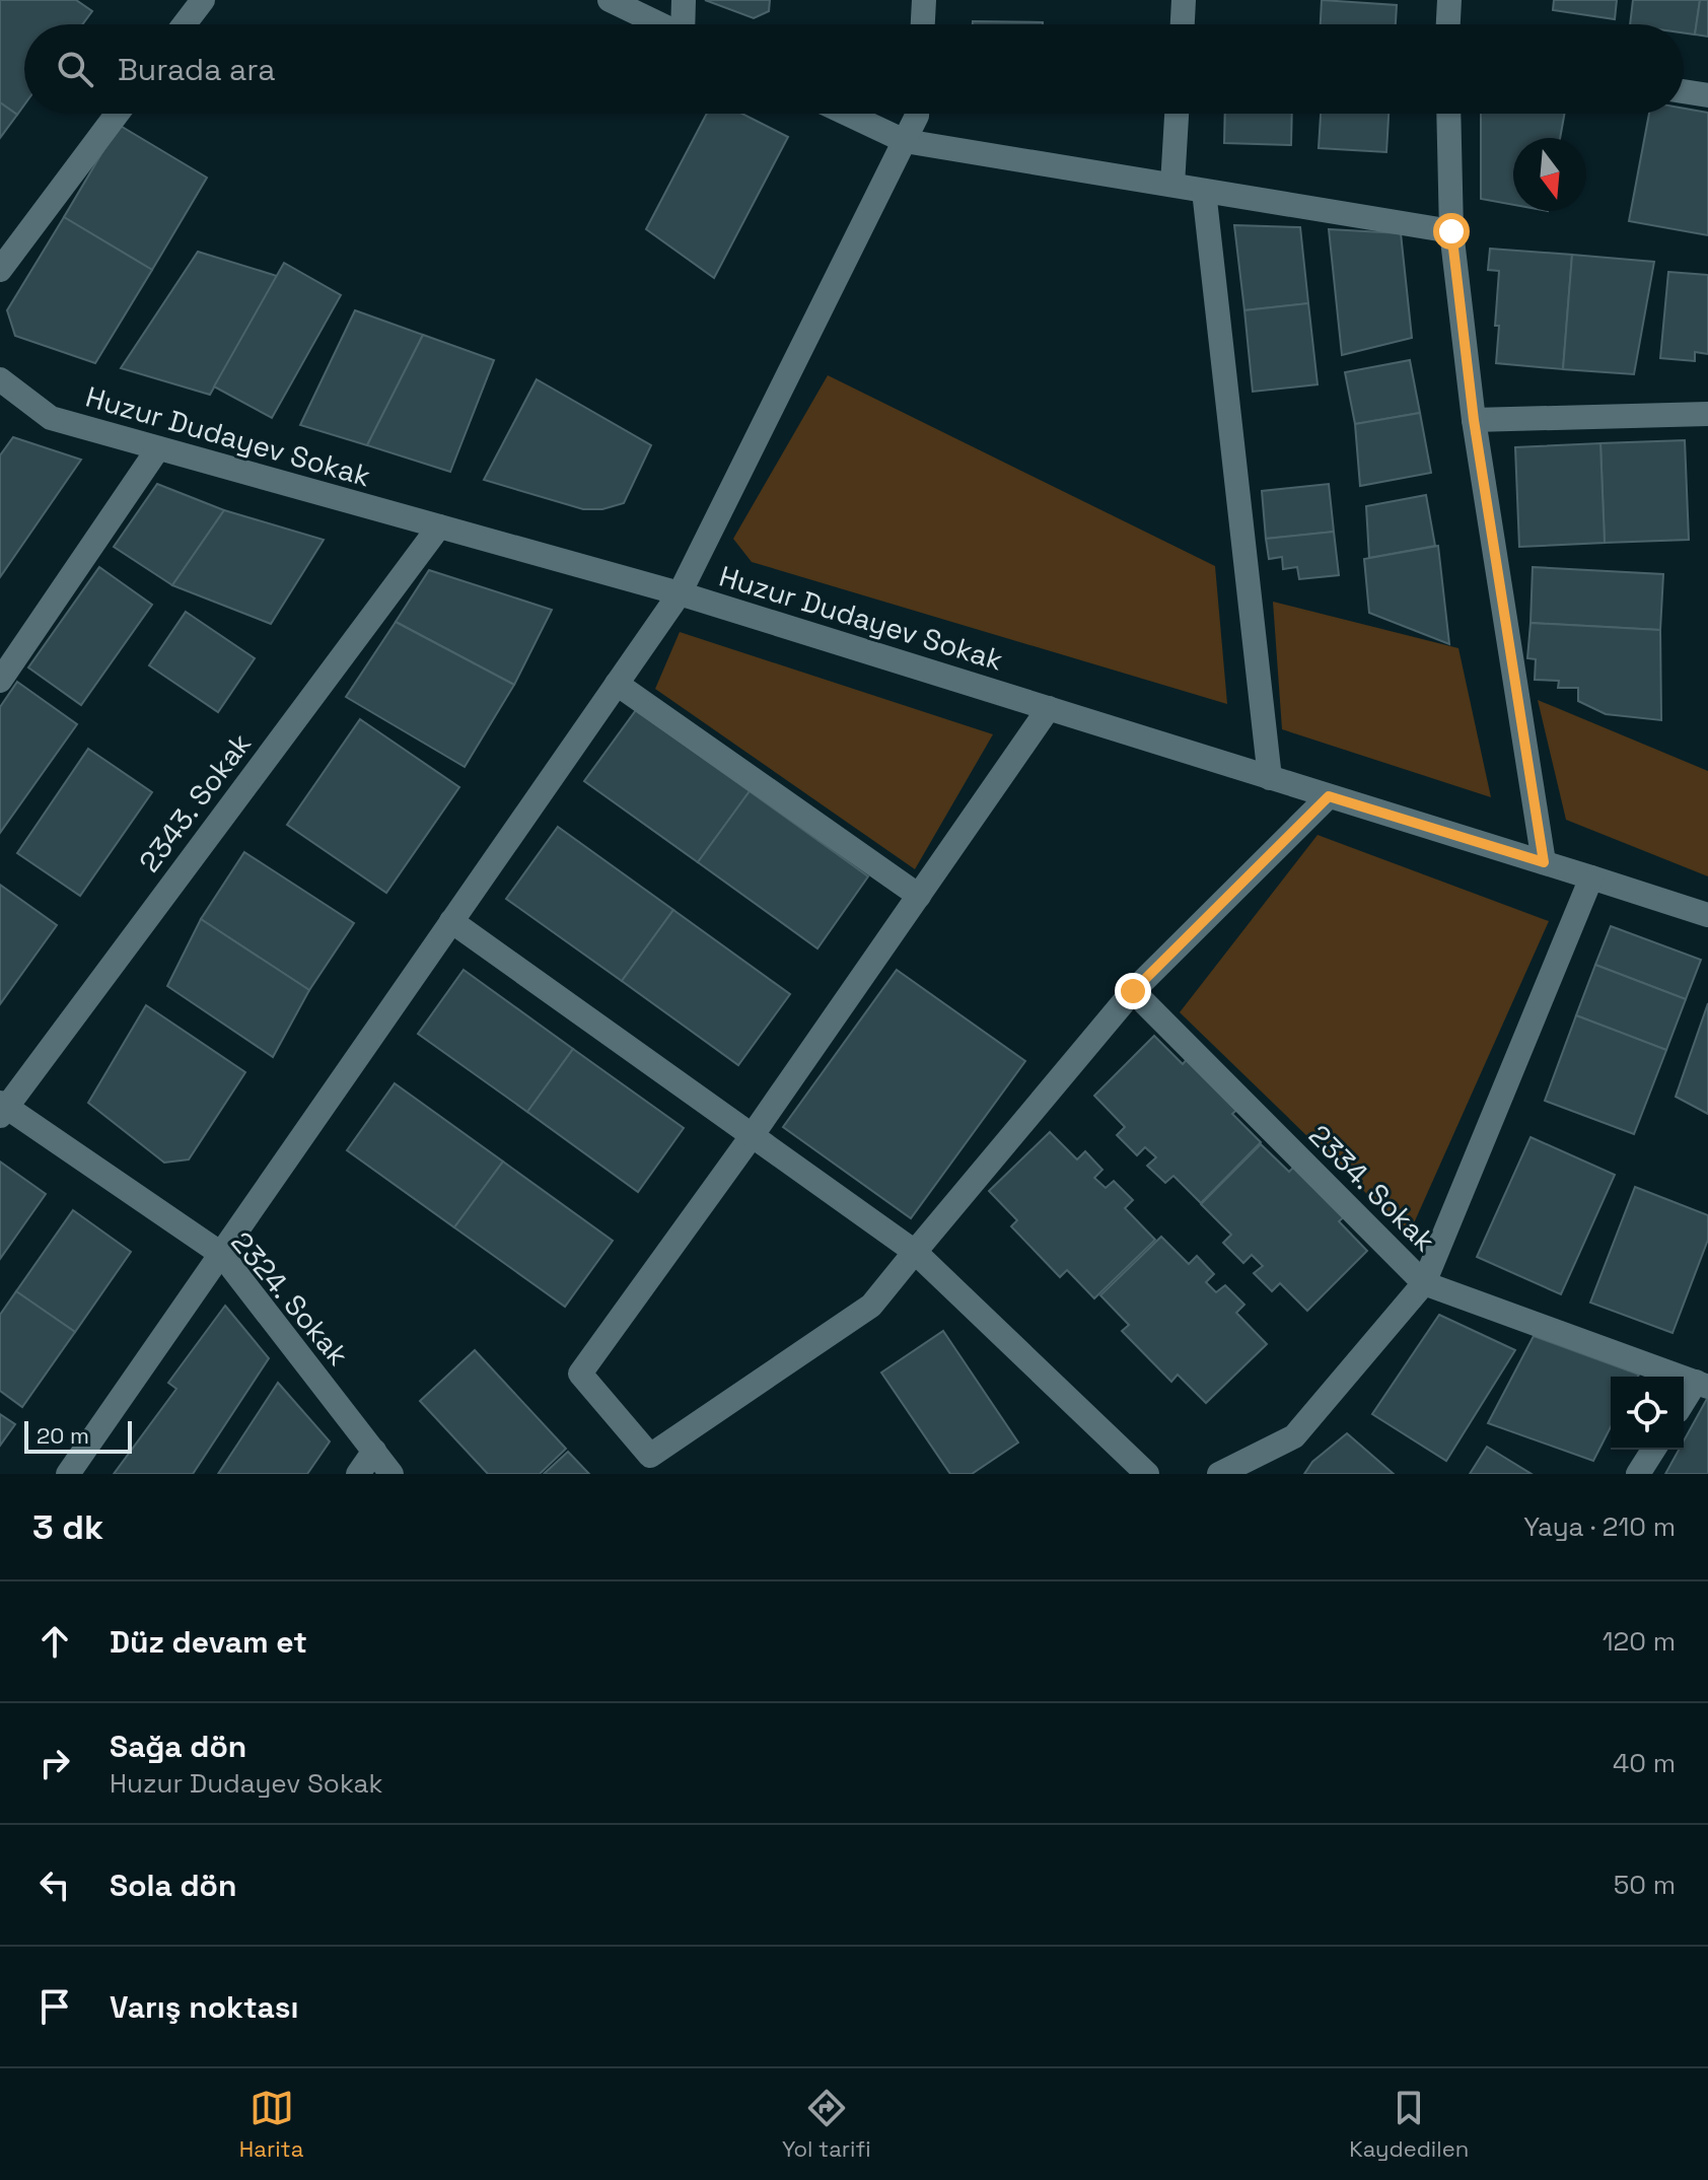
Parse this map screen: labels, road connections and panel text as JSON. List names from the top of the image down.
{
  "streets": {
    "street": [
      "Huzur Dudayev Sokak",
      "2343. Sokak",
      "2334. Sokak",
      "2324. Sokak"
    ]
  },
  "crossings": [
    ["Huzur Dudayev Sokak", "2343. Sokak"],
    ["2343. Sokak", "2324. Sokak"]
  ],
  "scale_bar": "20 m",
  "north": "bottom",
  "page": {
    "search": "Burada ara",
    "scale": "20 m",
    "heading": ["3 dk", "Yaya · 210 m"],
    "list": [
      ["Düz devam et", "120 m"],
      ["Sağa dön", "Huzur Dudayev Sokak", "40 m"],
      ["Sola dön", "50 m"],
      "Varış noktası"
    ],
    "nav": ["Harita", "Yol tarifi", "Kaydedilen"]
  }
}
